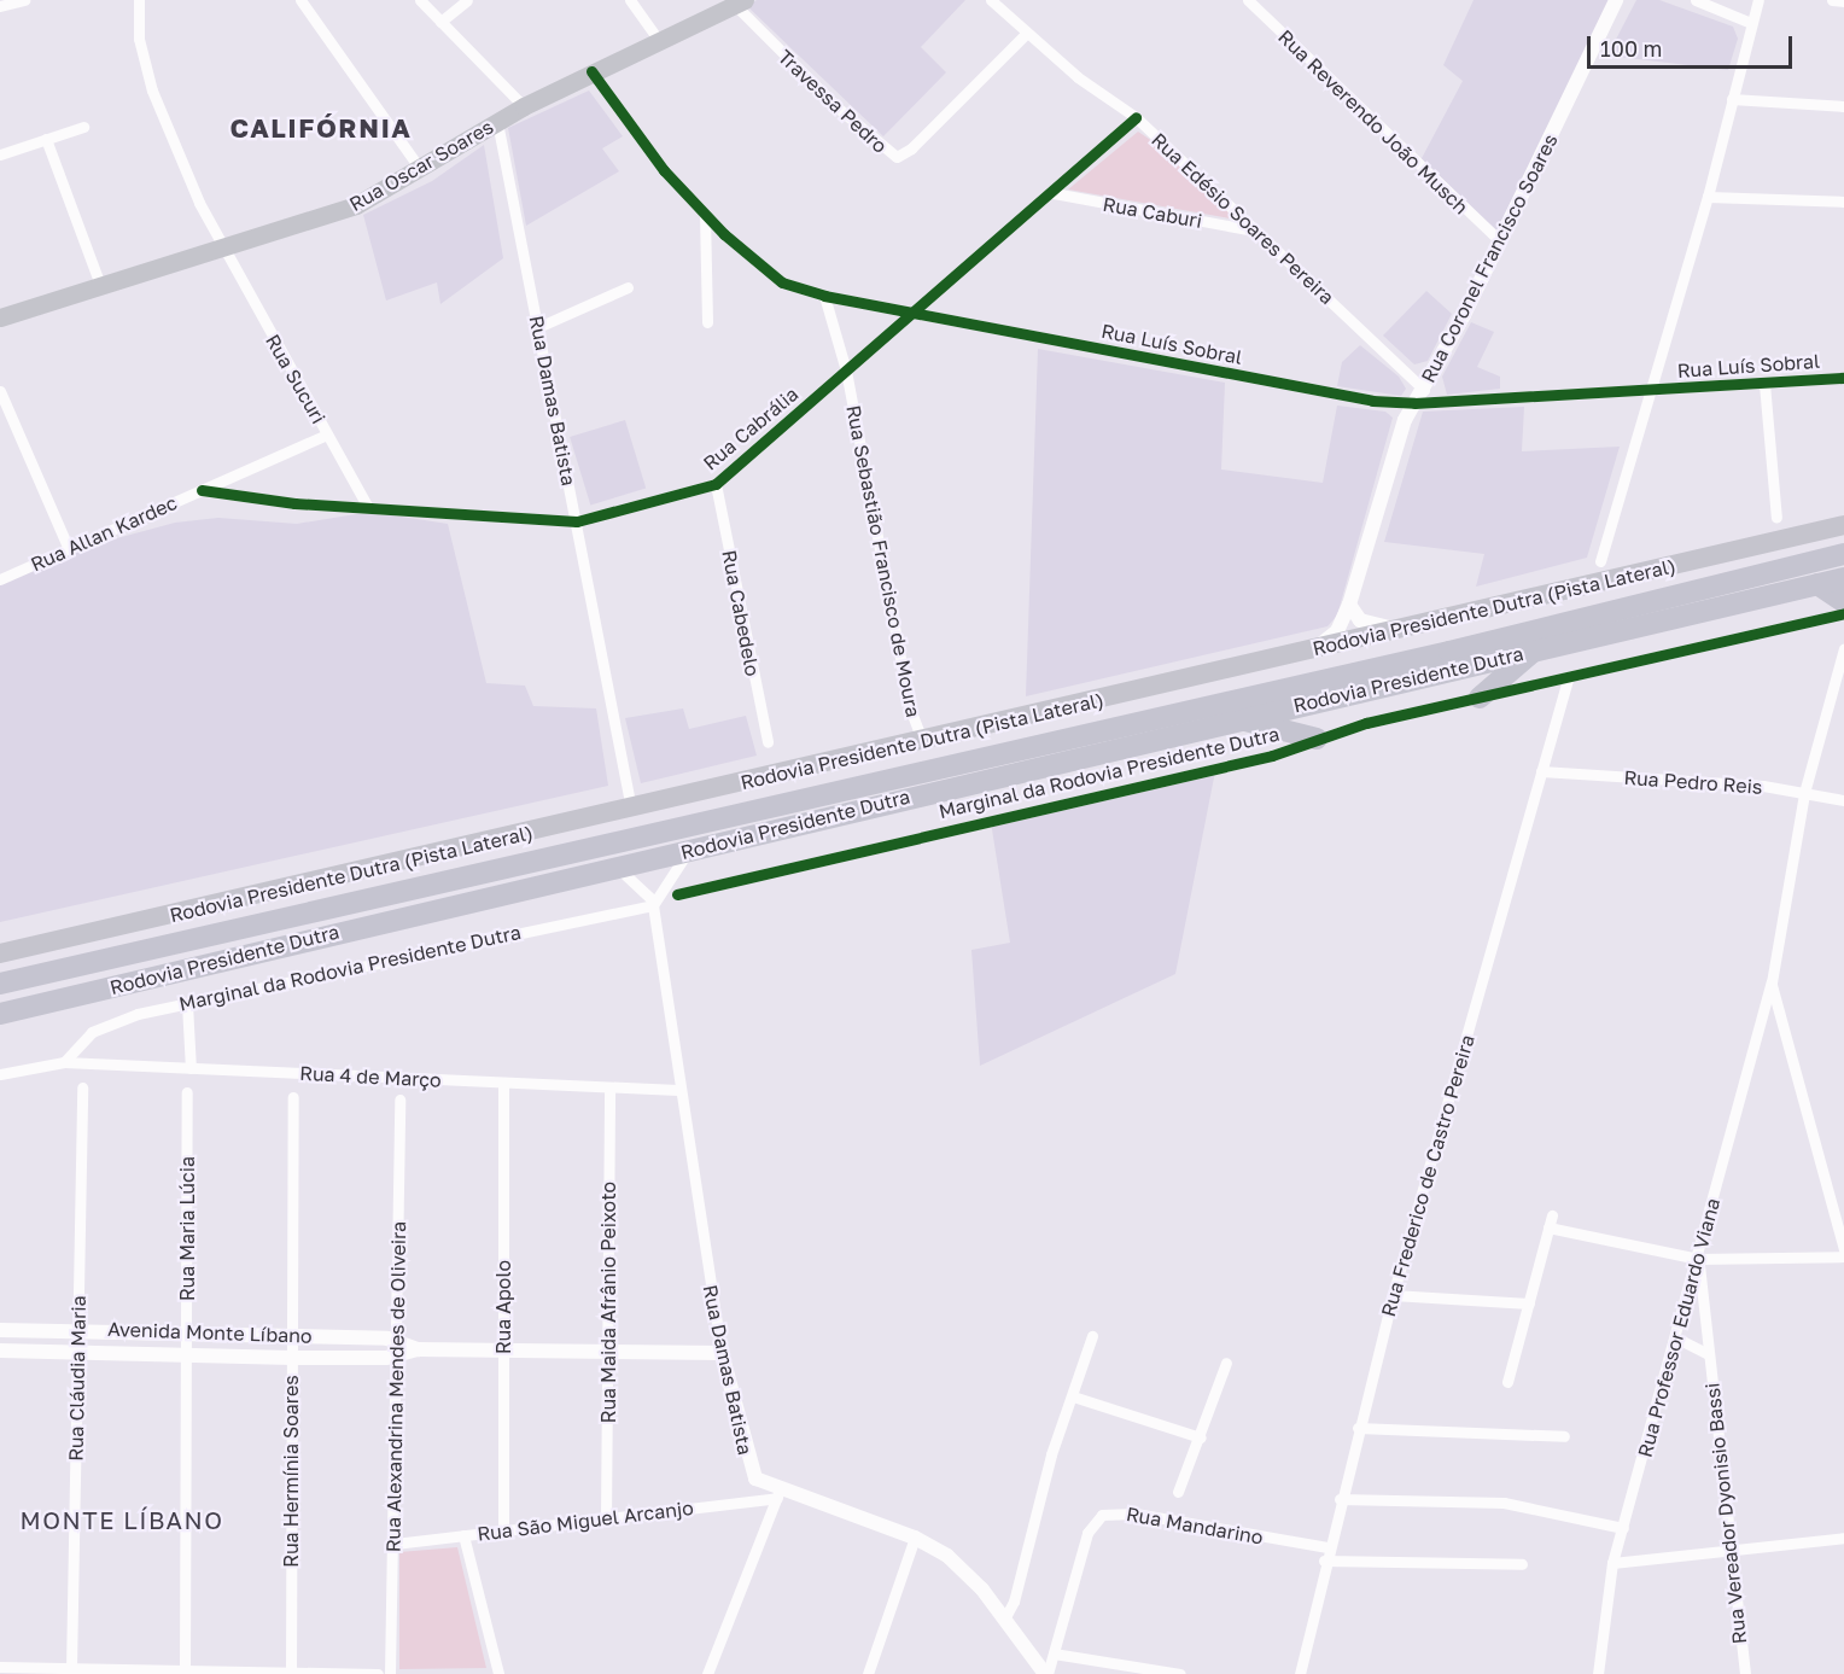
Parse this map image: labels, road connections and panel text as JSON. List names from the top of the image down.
{
  "streets": {
    "highway": ["Rodovia Presidente Dutra (Pista Lateral)", "Rodovia Presidente Dutra"],
    "main road": ["Rua Oscar Soares"],
    "street": [
      "Travessa Pedro",
      "Rua Reverendo João Musch",
      "Rua Caburi",
      "Rua Edésio Soares Pereira",
      "Rua Coronel Francisco Soares",
      "Rua Luís Sobral",
      "Rua Sucuri",
      "Rua Damas Batista",
      "Rua Cabrália",
      "Rua Allan Kardec",
      "Rua Sebastião Francisco de Moura",
      "Rua Cabedelo",
      "Marginal da Rodovia Presidente Dutra",
      "Rua Pedro Reis",
      "Rua 4 de Março",
      "Rua Frederico de Castro Pereira",
      "Rua Maria Lúcia",
      "Rua Maida Afrânio Peixoto",
      "Rua Apolo",
      "Rua Professor Eduardo Viana",
      "Avenida Monte Líbano",
      "Rua Cláudia Maria",
      "Rua Alexandrina Mendes de Oliveira",
      "Rua Hermínia Soares",
      "Rua Vereador Dyonisio Bassi",
      "Rua São Miguel Arcanjo",
      "Rua Mandarino"
    ]
  },
  "crossings": [
    ["Travessa Pedro", "Rua Oscar Soares"],
    ["Travessa Pedro", "Rua Edésio Soares Pereira"],
    ["Rua Reverendo João Musch", "Rua Coronel Francisco Soares"],
    ["Rua Oscar Soares", "Rua Luís Sobral"],
    ["Rua Oscar Soares", "Rua Sucuri"],
    ["Rua Oscar Soares", "Rua Damas Batista"],
    ["Rua Caburi", "Rua Edésio Soares Pereira"],
    ["Rua Caburi", "Rua Cabrália"],
    ["Rua Edésio Soares Pereira", "Rua Coronel Francisco Soares"],
    ["Rua Edésio Soares Pereira", "Rua Cabrália"],
    ["Rua Coronel Francisco Soares", "Rua Luís Sobral"],
    ["Rua Coronel Francisco Soares", "Rodovia Presidente Dutra (Pista Lateral)"],
    ["Rua Luís Sobral", "Rua Cabrália"],
    ["Rua Luís Sobral", "Rua Sebastião Francisco de Moura"],
    ["Rua Sucuri", "Rua Cabrália"],
    ["Rua Sucuri", "Rua Allan Kardec"],
    ["Rua Damas Batista", "Rua Cabrália"],
    ["Rua Damas Batista", "Rodovia Presidente Dutra (Pista Lateral)"],
    ["Rua Damas Batista", "Marginal da Rodovia Presidente Dutra"],
    ["Rua Damas Batista", "Rua 4 de Março"],
    ["Rua Damas Batista", "Avenida Monte Líbano"],
    ["Rua Damas Batista", "Rua São Miguel Arcanjo"],
    ["Rua Damas Batista", "Rua Mandarino"],
    ["Rua Cabrália", "Rua Allan Kardec"],
    ["Rua Cabrália", "Rua Sebastião Francisco de Moura"],
    ["Rua Cabrália", "Rua Cabedelo"],
    ["Rua Sebastião Francisco de Moura", "Rodovia Presidente Dutra (Pista Lateral)"],
    ["Marginal da Rodovia Presidente Dutra", "Rua 4 de Março"],
    ["Marginal da Rodovia Presidente Dutra", "Rua Frederico de Castro Pereira"],
    ["Rua Pedro Reis", "Rua Frederico de Castro Pereira"],
    ["Rua Pedro Reis", "Rua Professor Eduardo Viana"],
    ["Rua 4 de Março", "Rua Maida Afrânio Peixoto"],
    ["Rua 4 de Março", "Rua Apolo"],
    ["Rua Frederico de Castro Pereira", "Rua Mandarino"],
    ["Rua Maria Lúcia", "Avenida Monte Líbano"],
    ["Rua Maida Afrânio Peixoto", "Avenida Monte Líbano"],
    ["Rua Maida Afrânio Peixoto", "Rua São Miguel Arcanjo"],
    ["Rua Apolo", "Avenida Monte Líbano"],
    ["Rua Apolo", "Rua São Miguel Arcanjo"],
    ["Rua Professor Eduardo Viana", "Rua Vereador Dyonisio Bassi"],
    ["Avenida Monte Líbano", "Rua Cláudia Maria"],
    ["Avenida Monte Líbano", "Rua Alexandrina Mendes de Oliveira"],
    ["Avenida Monte Líbano", "Rua Hermínia Soares"],
    ["Rua Alexandrina Mendes de Oliveira", "Rua São Miguel Arcanjo"]
  ],
  "districts": ["CALIFÓRNIA", "MONTE LÍBANO"],
  "scale_bar": "100 m"
}
